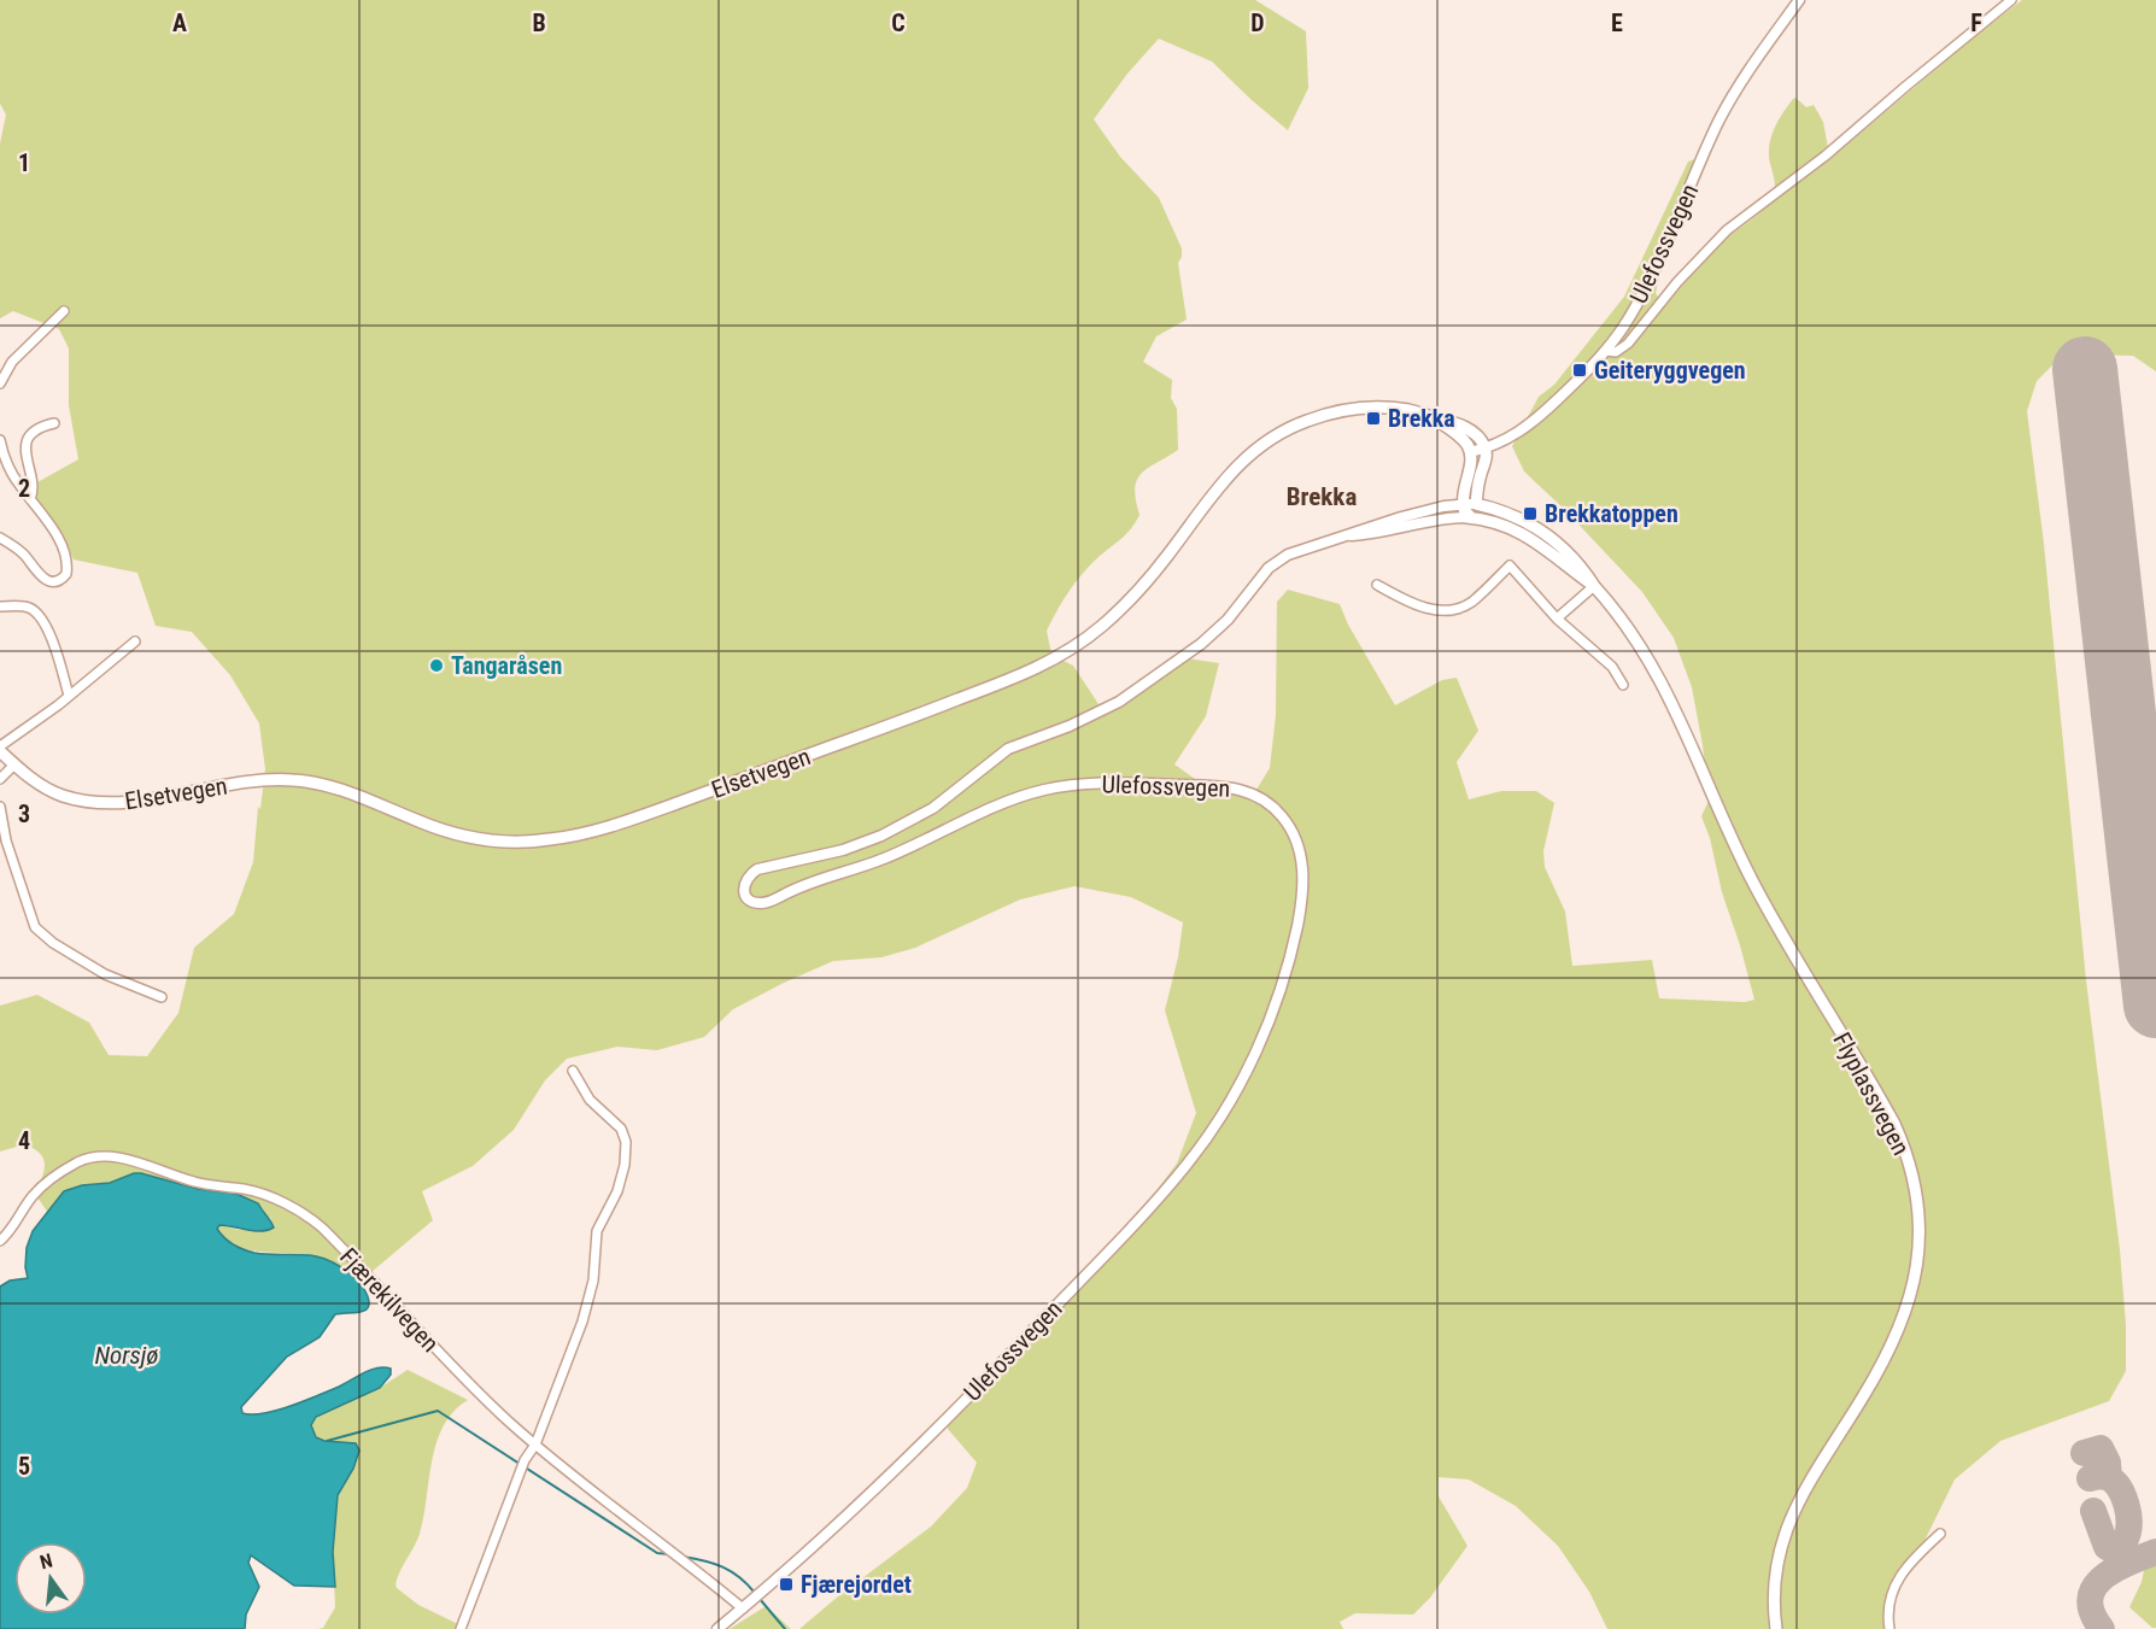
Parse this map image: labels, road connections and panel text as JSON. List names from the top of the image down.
{
  "streets": {
    "main road": ["Elsetvegen", "Flyplassvegen"],
    "street": ["Ulefossvegen", "Fjærekilvegen"]
  },
  "crossings": [
    ["Ulefossvegen", "Elsetvegen"],
    ["Ulefossvegen", "Flyplassvegen"],
    ["Ulefossvegen", "Fjærekilvegen"]
  ],
  "districts": ["Brekka"],
  "water": ["Norsjø"],
  "places": {
    "transit": [
      "Geiteryggvegen",
      "Brekka",
      "Brekkatoppen",
      "Fjærejordet"
    ],
    "other": ["Tangaråsen"]
  },
  "north": "top",
  "grid": {
    "columns": [
      "A",
      "B",
      "C",
      "D",
      "E",
      "F"
    ],
    "rows": [
      "1",
      "2",
      "3",
      "4",
      "5"
    ]
  }
}
